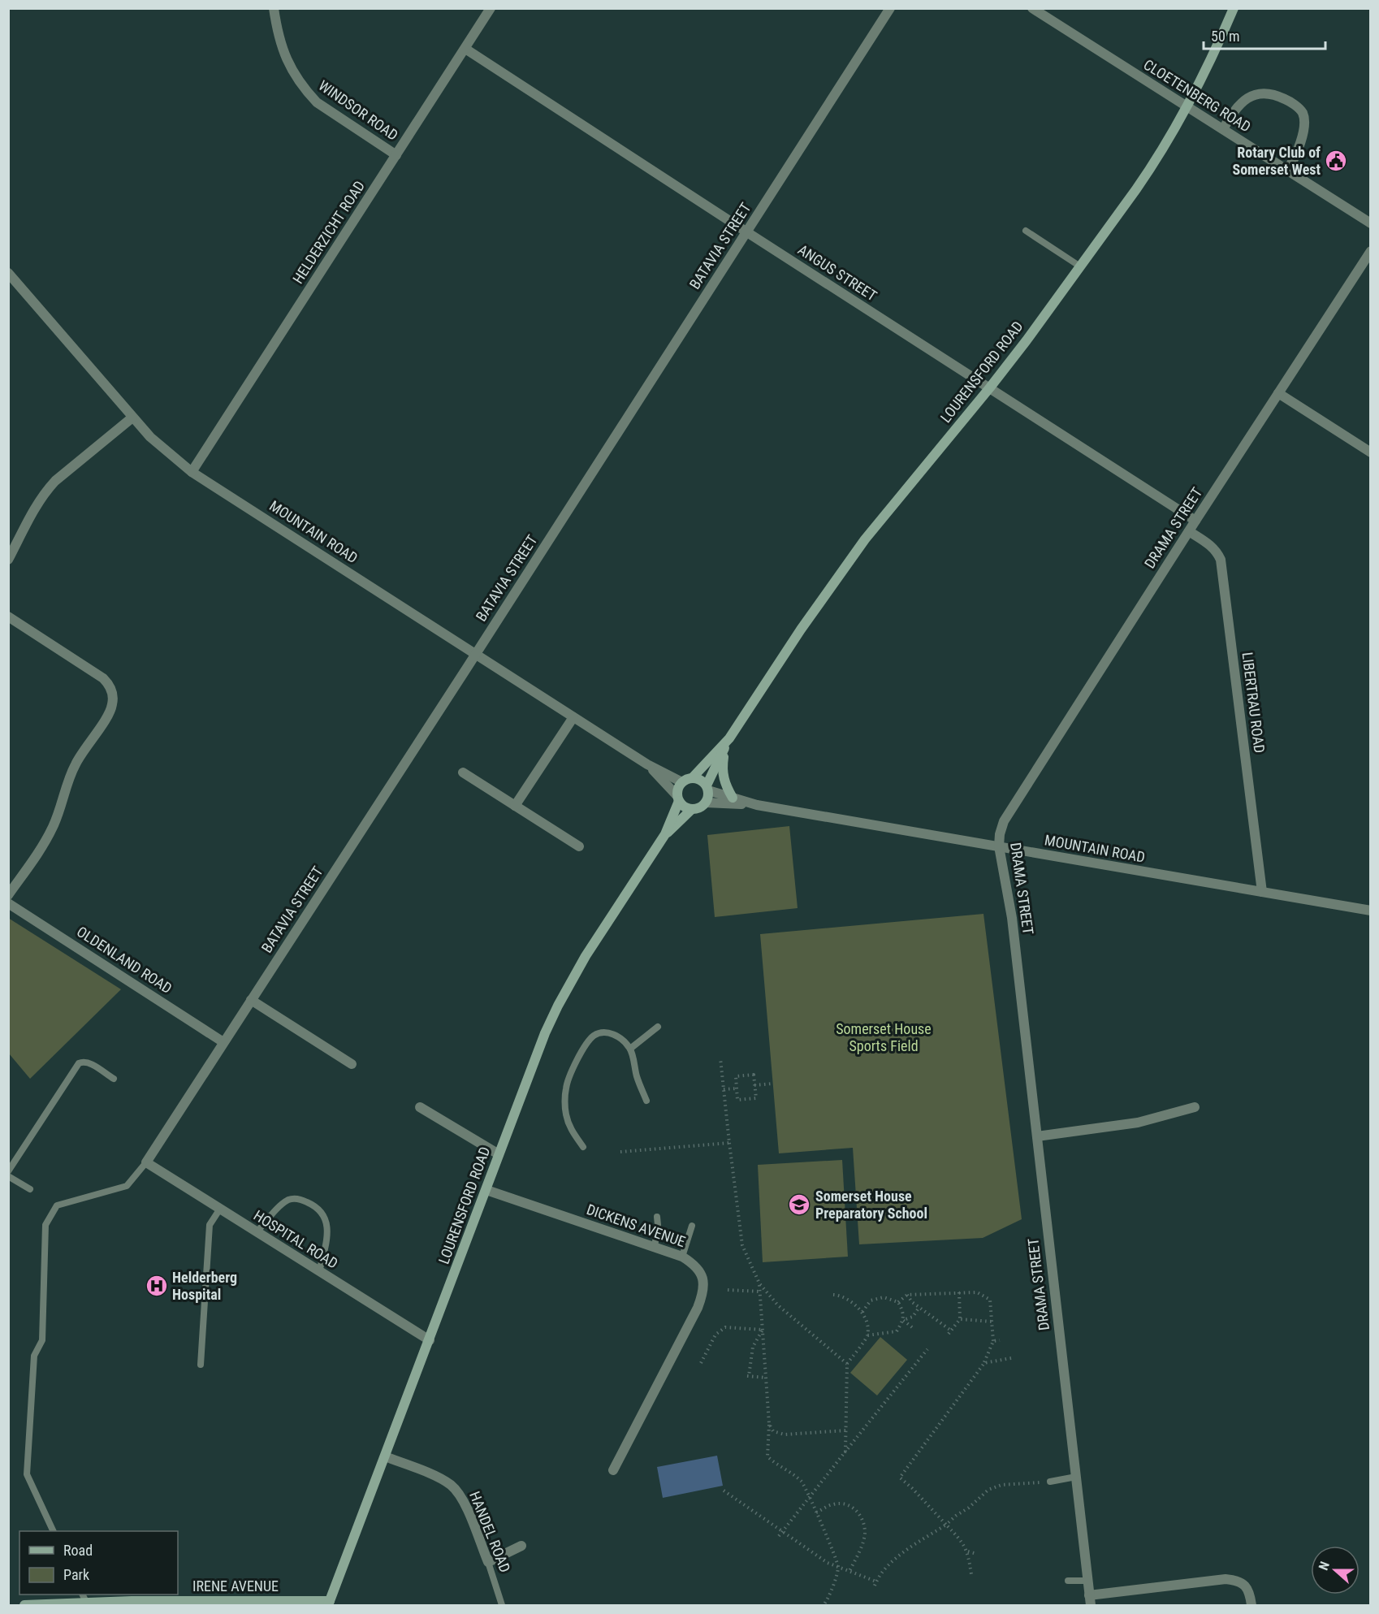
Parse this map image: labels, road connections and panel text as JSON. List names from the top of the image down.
{
  "streets": {
    "street": [
      "CLOETENBERG ROAD",
      "WINDSOR ROAD",
      "HELDERZICHT ROAD",
      "BATAVIA STREET",
      "ANGUS STREET",
      "LOURENSFORD ROAD",
      "DRAMA STREET",
      "MOUNTAIN ROAD",
      "LIBERTRAU ROAD",
      "OLDENLAND ROAD",
      "DICKENS AVENUE",
      "HOSPITAL ROAD",
      "HANDEL ROAD",
      "IRENE AVENUE"
    ]
  },
  "crossings": [
    ["CLOETENBERG ROAD", "LOURENSFORD ROAD"],
    ["WINDSOR ROAD", "HELDERZICHT ROAD"],
    ["HELDERZICHT ROAD", "ANGUS STREET"],
    ["HELDERZICHT ROAD", "MOUNTAIN ROAD"],
    ["BATAVIA STREET", "ANGUS STREET"],
    ["BATAVIA STREET", "MOUNTAIN ROAD"],
    ["BATAVIA STREET", "OLDENLAND ROAD"],
    ["BATAVIA STREET", "HOSPITAL ROAD"],
    ["ANGUS STREET", "LOURENSFORD ROAD"],
    ["ANGUS STREET", "DRAMA STREET"],
    ["LOURENSFORD ROAD", "MOUNTAIN ROAD"],
    ["LOURENSFORD ROAD", "DICKENS AVENUE"],
    ["LOURENSFORD ROAD", "HOSPITAL ROAD"],
    ["LOURENSFORD ROAD", "HANDEL ROAD"],
    ["LOURENSFORD ROAD", "IRENE AVENUE"],
    ["DRAMA STREET", "MOUNTAIN ROAD"],
    ["DRAMA STREET", "LIBERTRAU ROAD"],
    ["MOUNTAIN ROAD", "LIBERTRAU ROAD"]
  ],
  "parks": ["Somerset House Sports Field"],
  "places": {
    "public building": ["Rotary Club of Somerset West"],
    "school or university": ["Somerset House Preparatory School"],
    "hospital": ["Helderberg Hospital"]
  },
  "legend": ["Road", "Park"],
  "scale_bar": "50 m",
  "north": "left"
}
